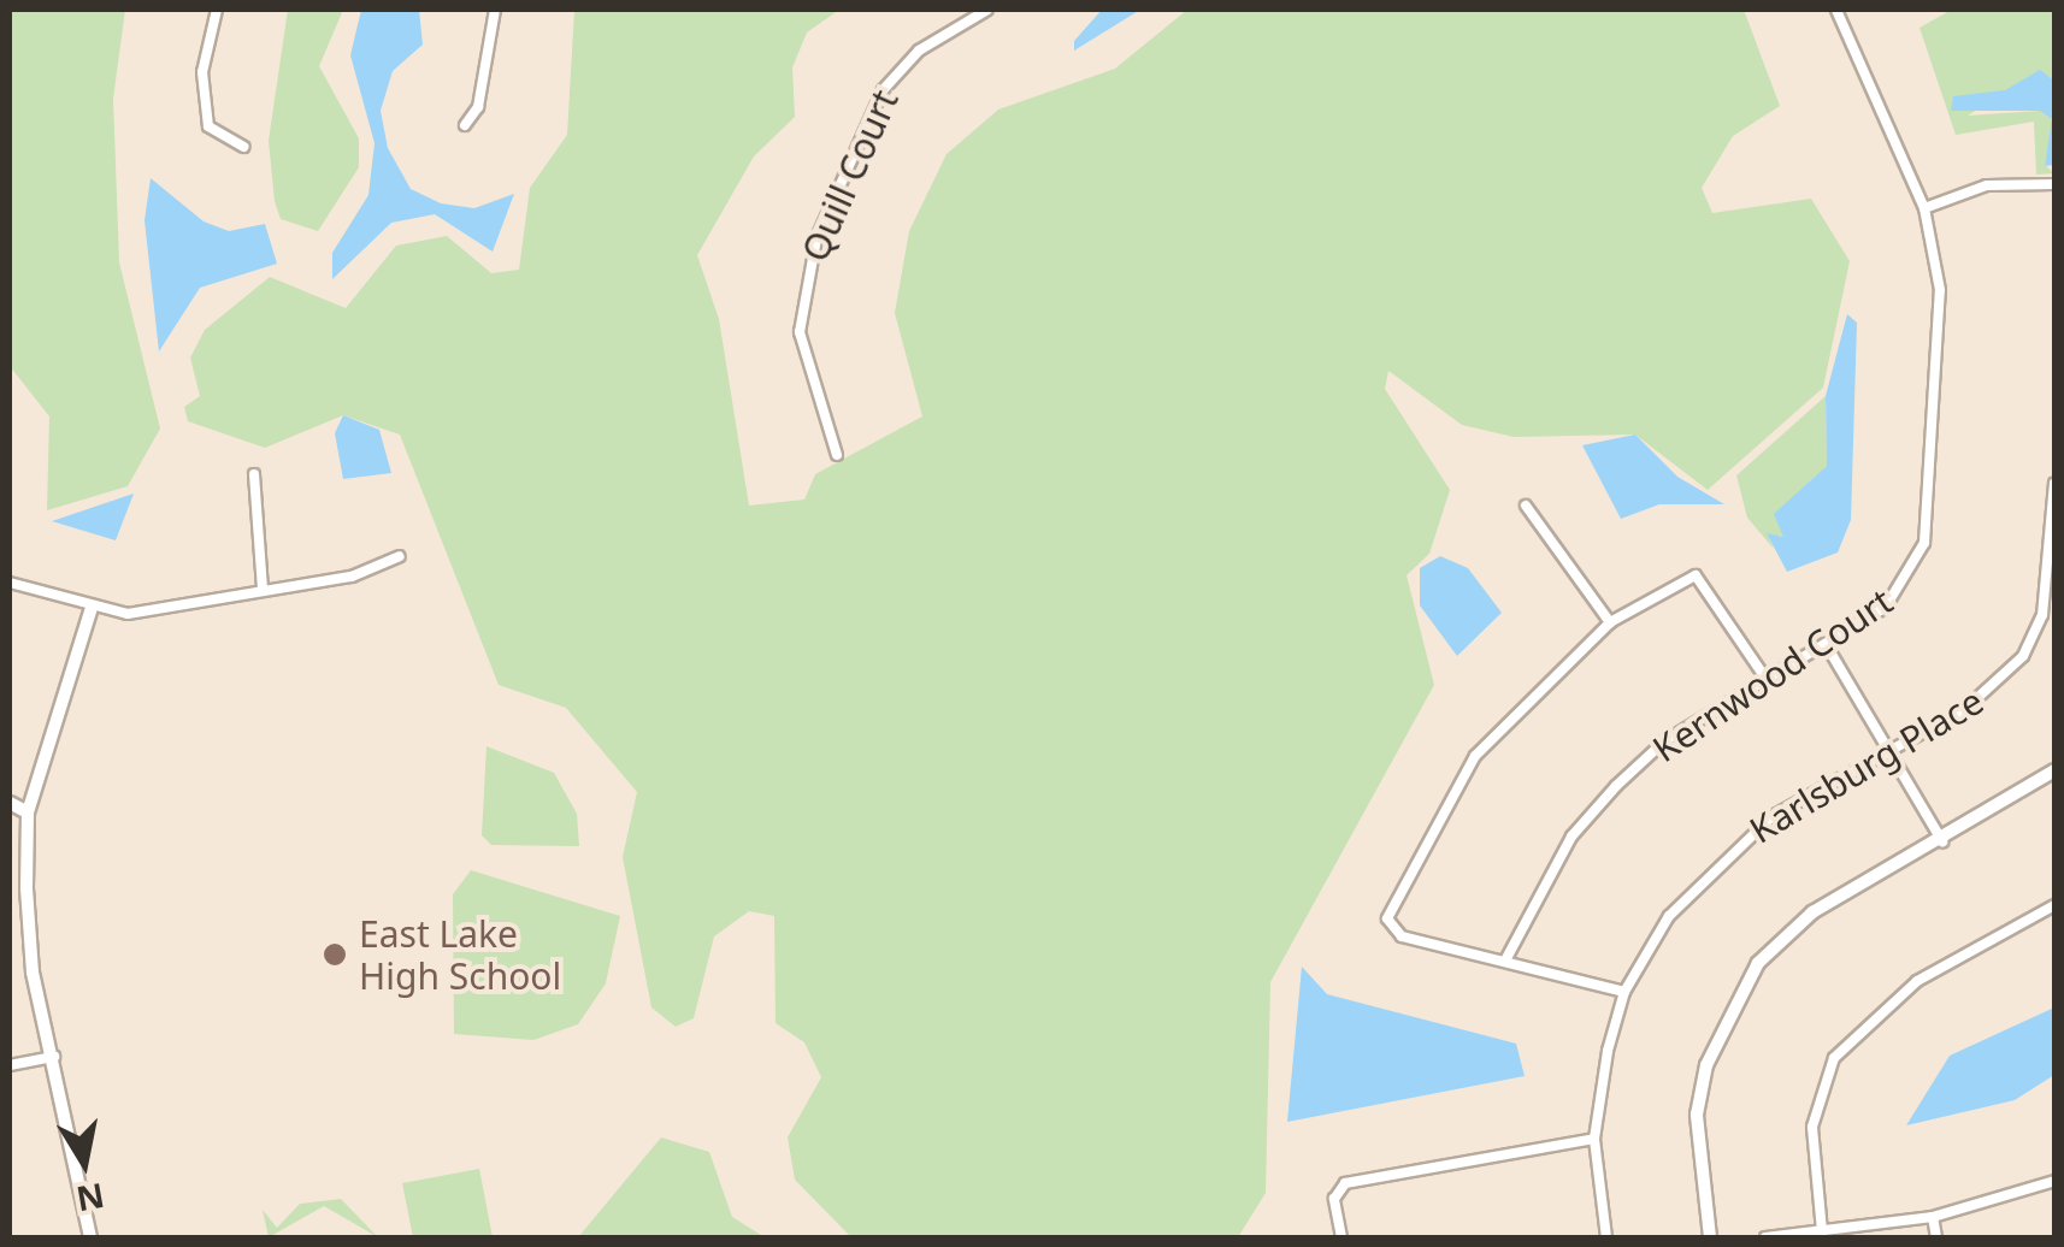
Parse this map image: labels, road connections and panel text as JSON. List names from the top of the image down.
{
  "streets": {
    "street": ["Quill Court", "Kernwood Court", "Karlsburg Place"]
  },
  "places": ["East Lake High School"],
  "north": "bottom"
}
